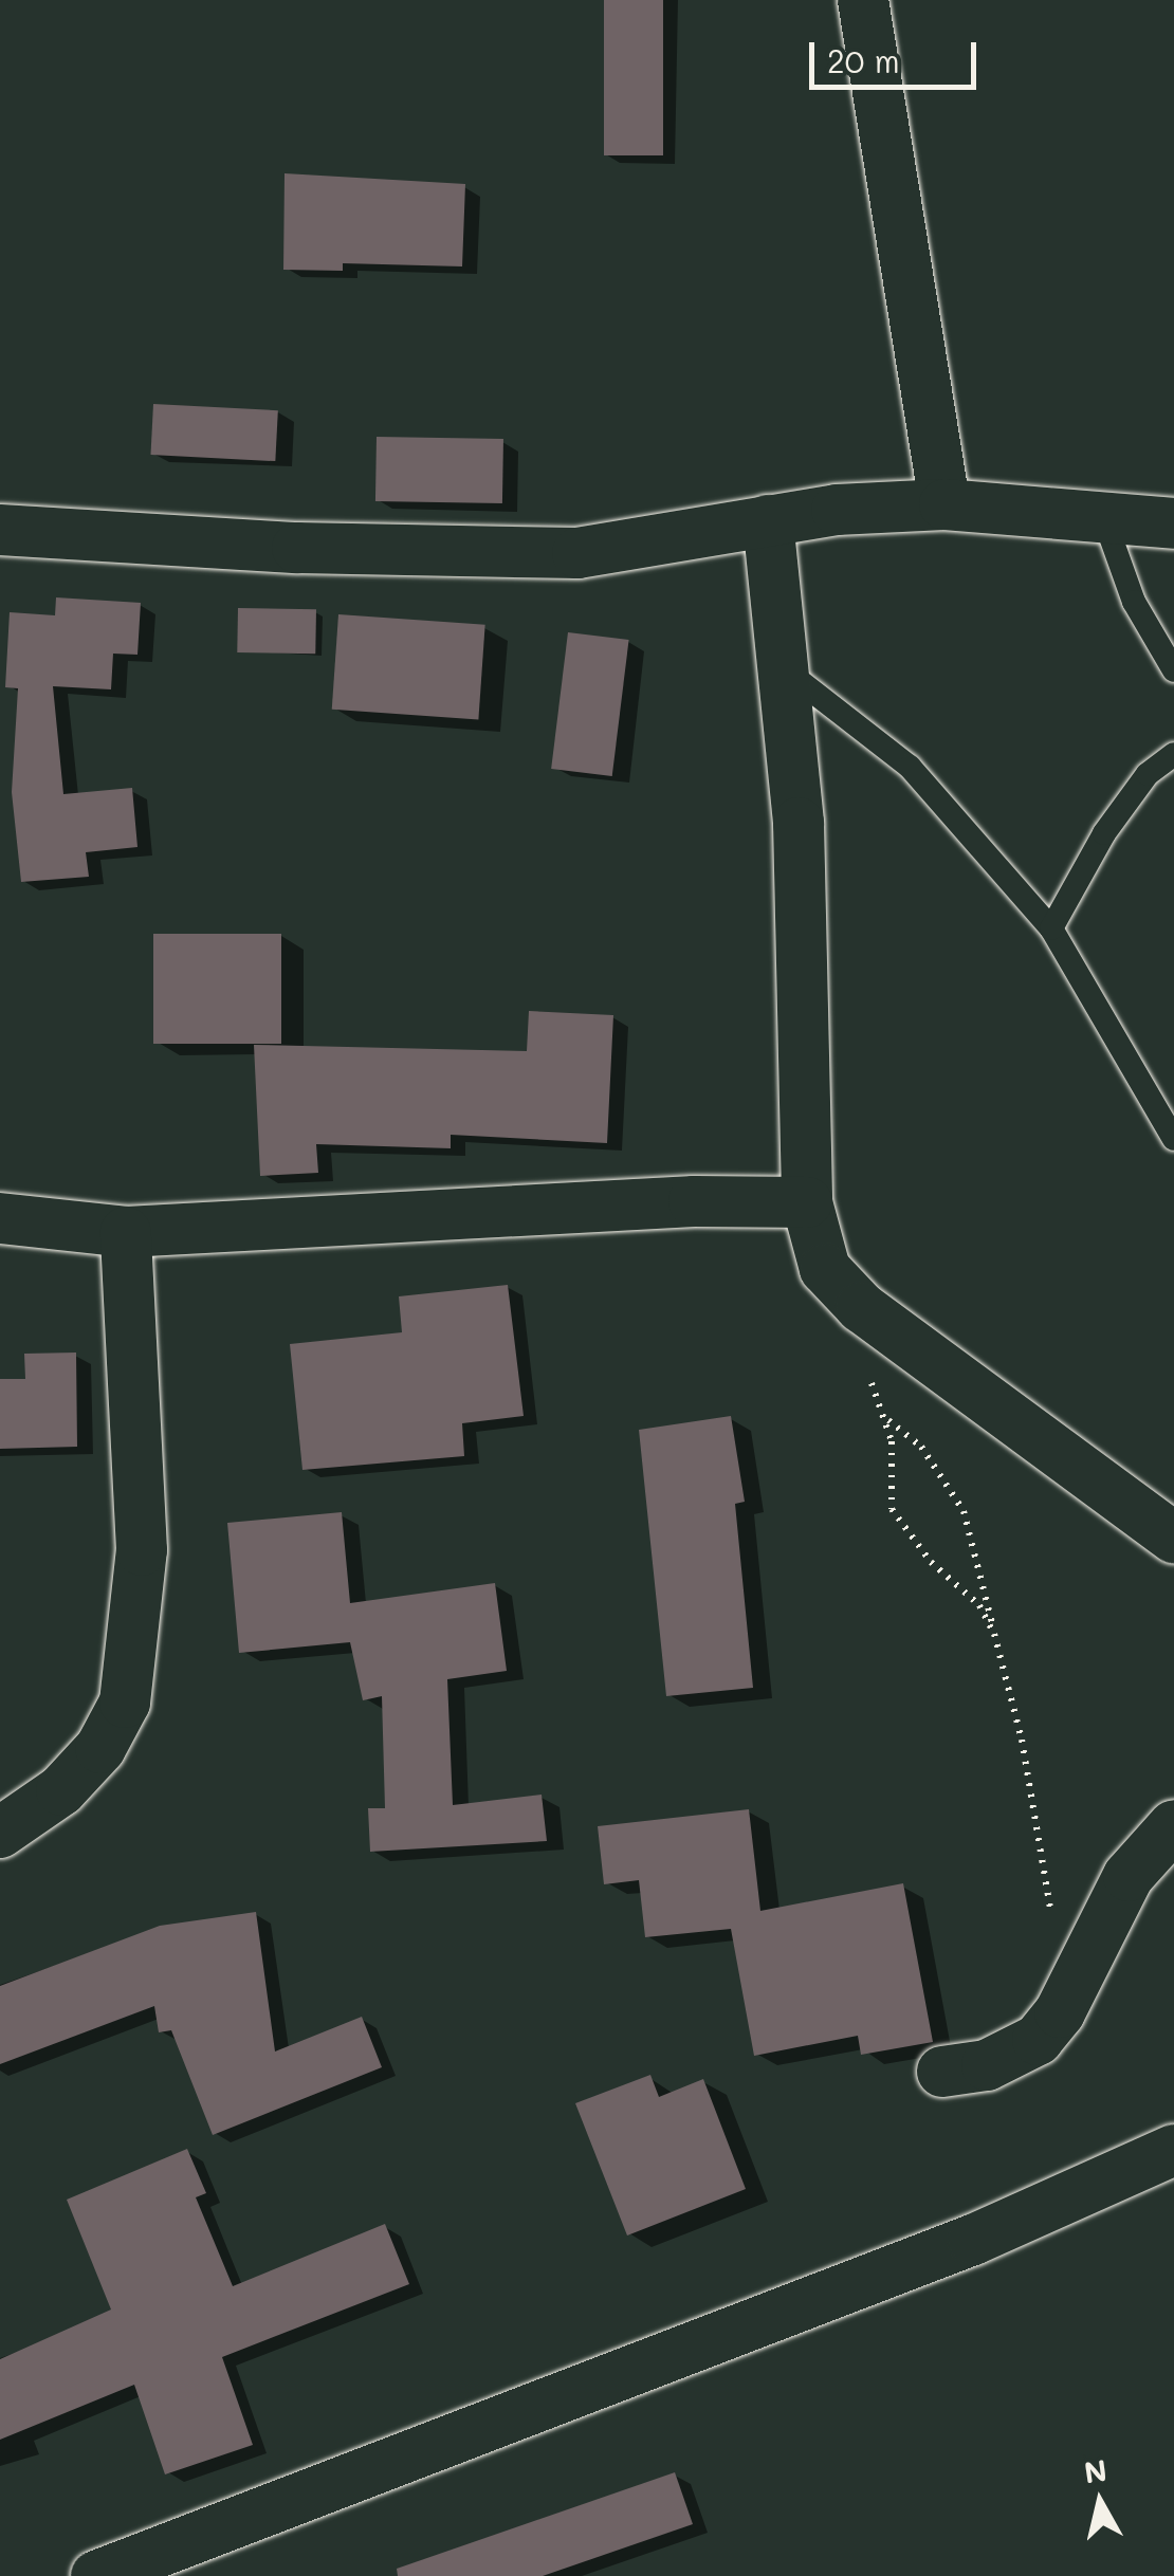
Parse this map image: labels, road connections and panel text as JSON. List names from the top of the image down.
{
  "scale_bar": "20 m",
  "north": "top"
}
